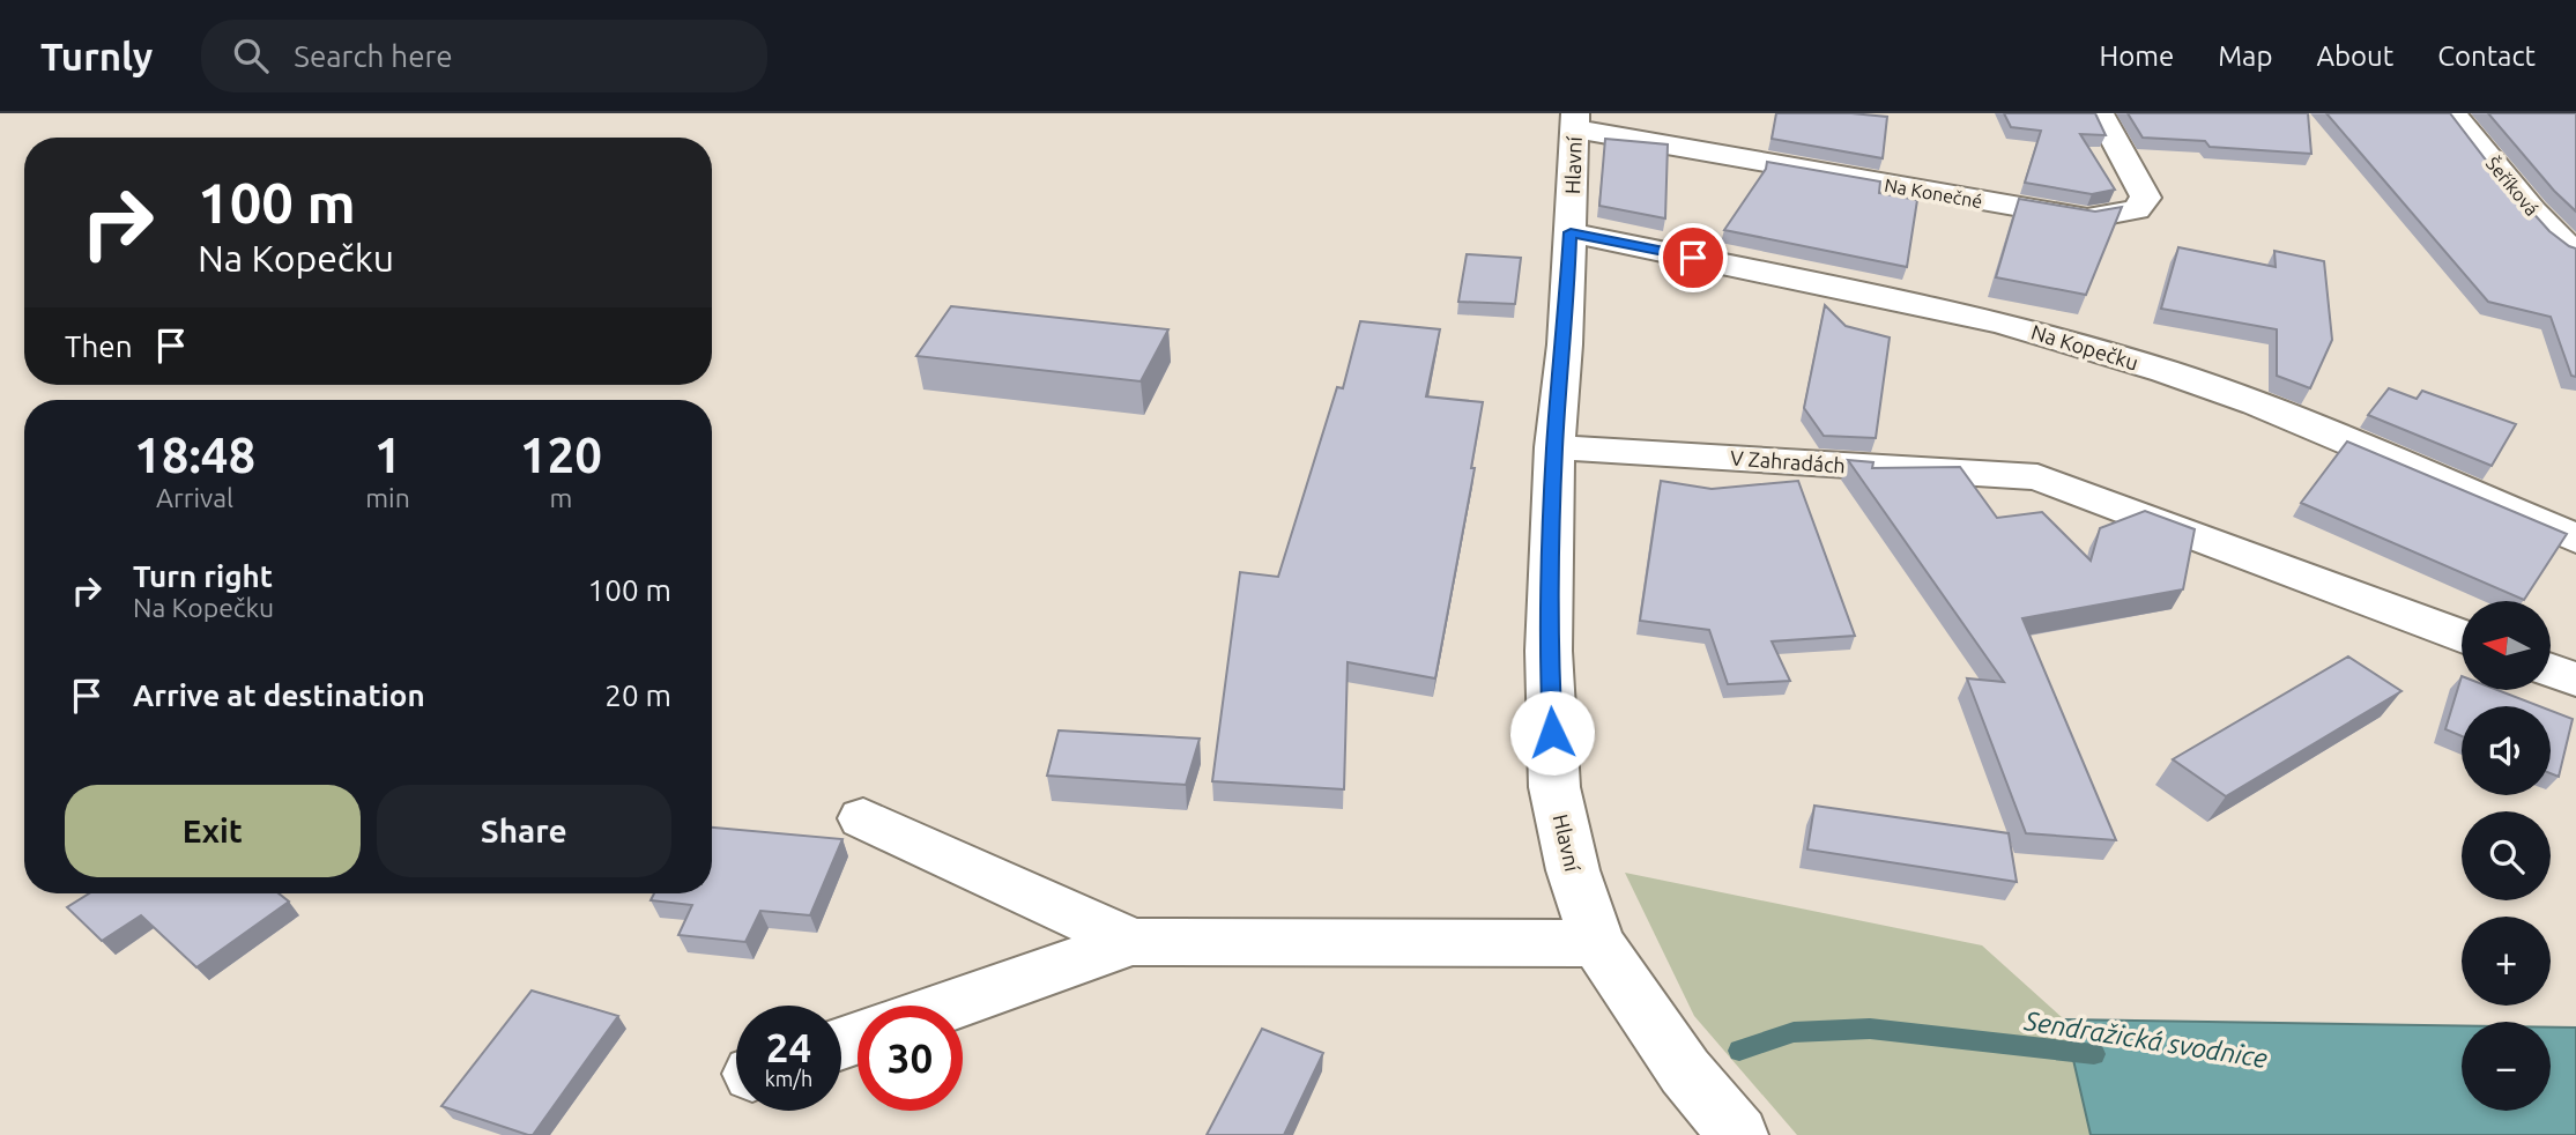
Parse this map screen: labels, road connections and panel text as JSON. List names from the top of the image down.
{
  "streets": {
    "street": [
      "Hlavní",
      "Šeříková",
      "Na Konečné",
      "Na Kopečku",
      "V Zahradách"
    ]
  },
  "crossings": [
    ["Hlavní", "Na Konečné"],
    ["Hlavní", "Na Kopečku"],
    ["Hlavní", "V Zahradách"]
  ],
  "water": ["Sendražická svodnice"],
  "north": "left",
  "page": {
    "header": "Turnly",
    "search": "Search here",
    "nav": [
      "Home",
      "Map",
      "About",
      "Contact"
    ],
    "turn": ["100 m", "Na Kopečku"],
    "then": "Then",
    "eta": [
      "18:48",
      "Arrival",
      "1",
      "min",
      "120",
      "m"
    ],
    "list": [
      {
        "name": "Turn right",
        "note": "Na Kopečku",
        "value": "100 m"
      },
      {
        "name": "Arrive at destination",
        "value": "20 m"
      }
    ],
    "map_buttons": ["+", "−"],
    "buttons": ["Exit", "Share"],
    "speed": "24 km/h",
    "limit": "30"
  }
}
